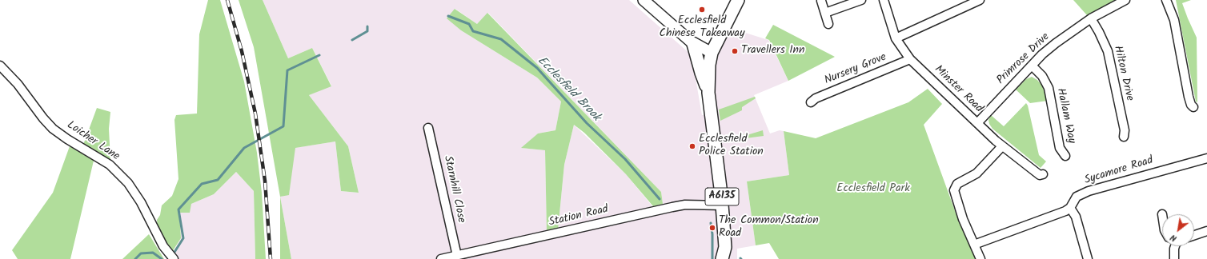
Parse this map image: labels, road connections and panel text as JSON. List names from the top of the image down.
{
  "streets": {
    "main road": ["A6135"],
    "street": [
      "Primrose Drive",
      "Nursery Grove",
      "Hilton Drive",
      "Minster Road",
      "Hallam Way",
      "Loicher Lane",
      "Sycamore Road",
      "Starnhill Close",
      "Station Road"
    ]
  },
  "crossings": [
    ["Primrose Drive", "Hilton Drive"],
    ["Primrose Drive", "Minster Road"],
    ["Primrose Drive", "Hallam Way"],
    ["Nursery Grove", "Minster Road"],
    ["Starnhill Close", "Station Road"],
    ["A6135", "Station Road"]
  ],
  "water": ["Ecclesfield Brook"],
  "parks": ["Ecclesfield Park"],
  "places": [
    "Ecclesfield Chinese Takeaway",
    "Travellers Inn",
    "Ecclesfield Police Station",
    "The Common/Station Road"
  ],
  "north": "bottom left"
}
